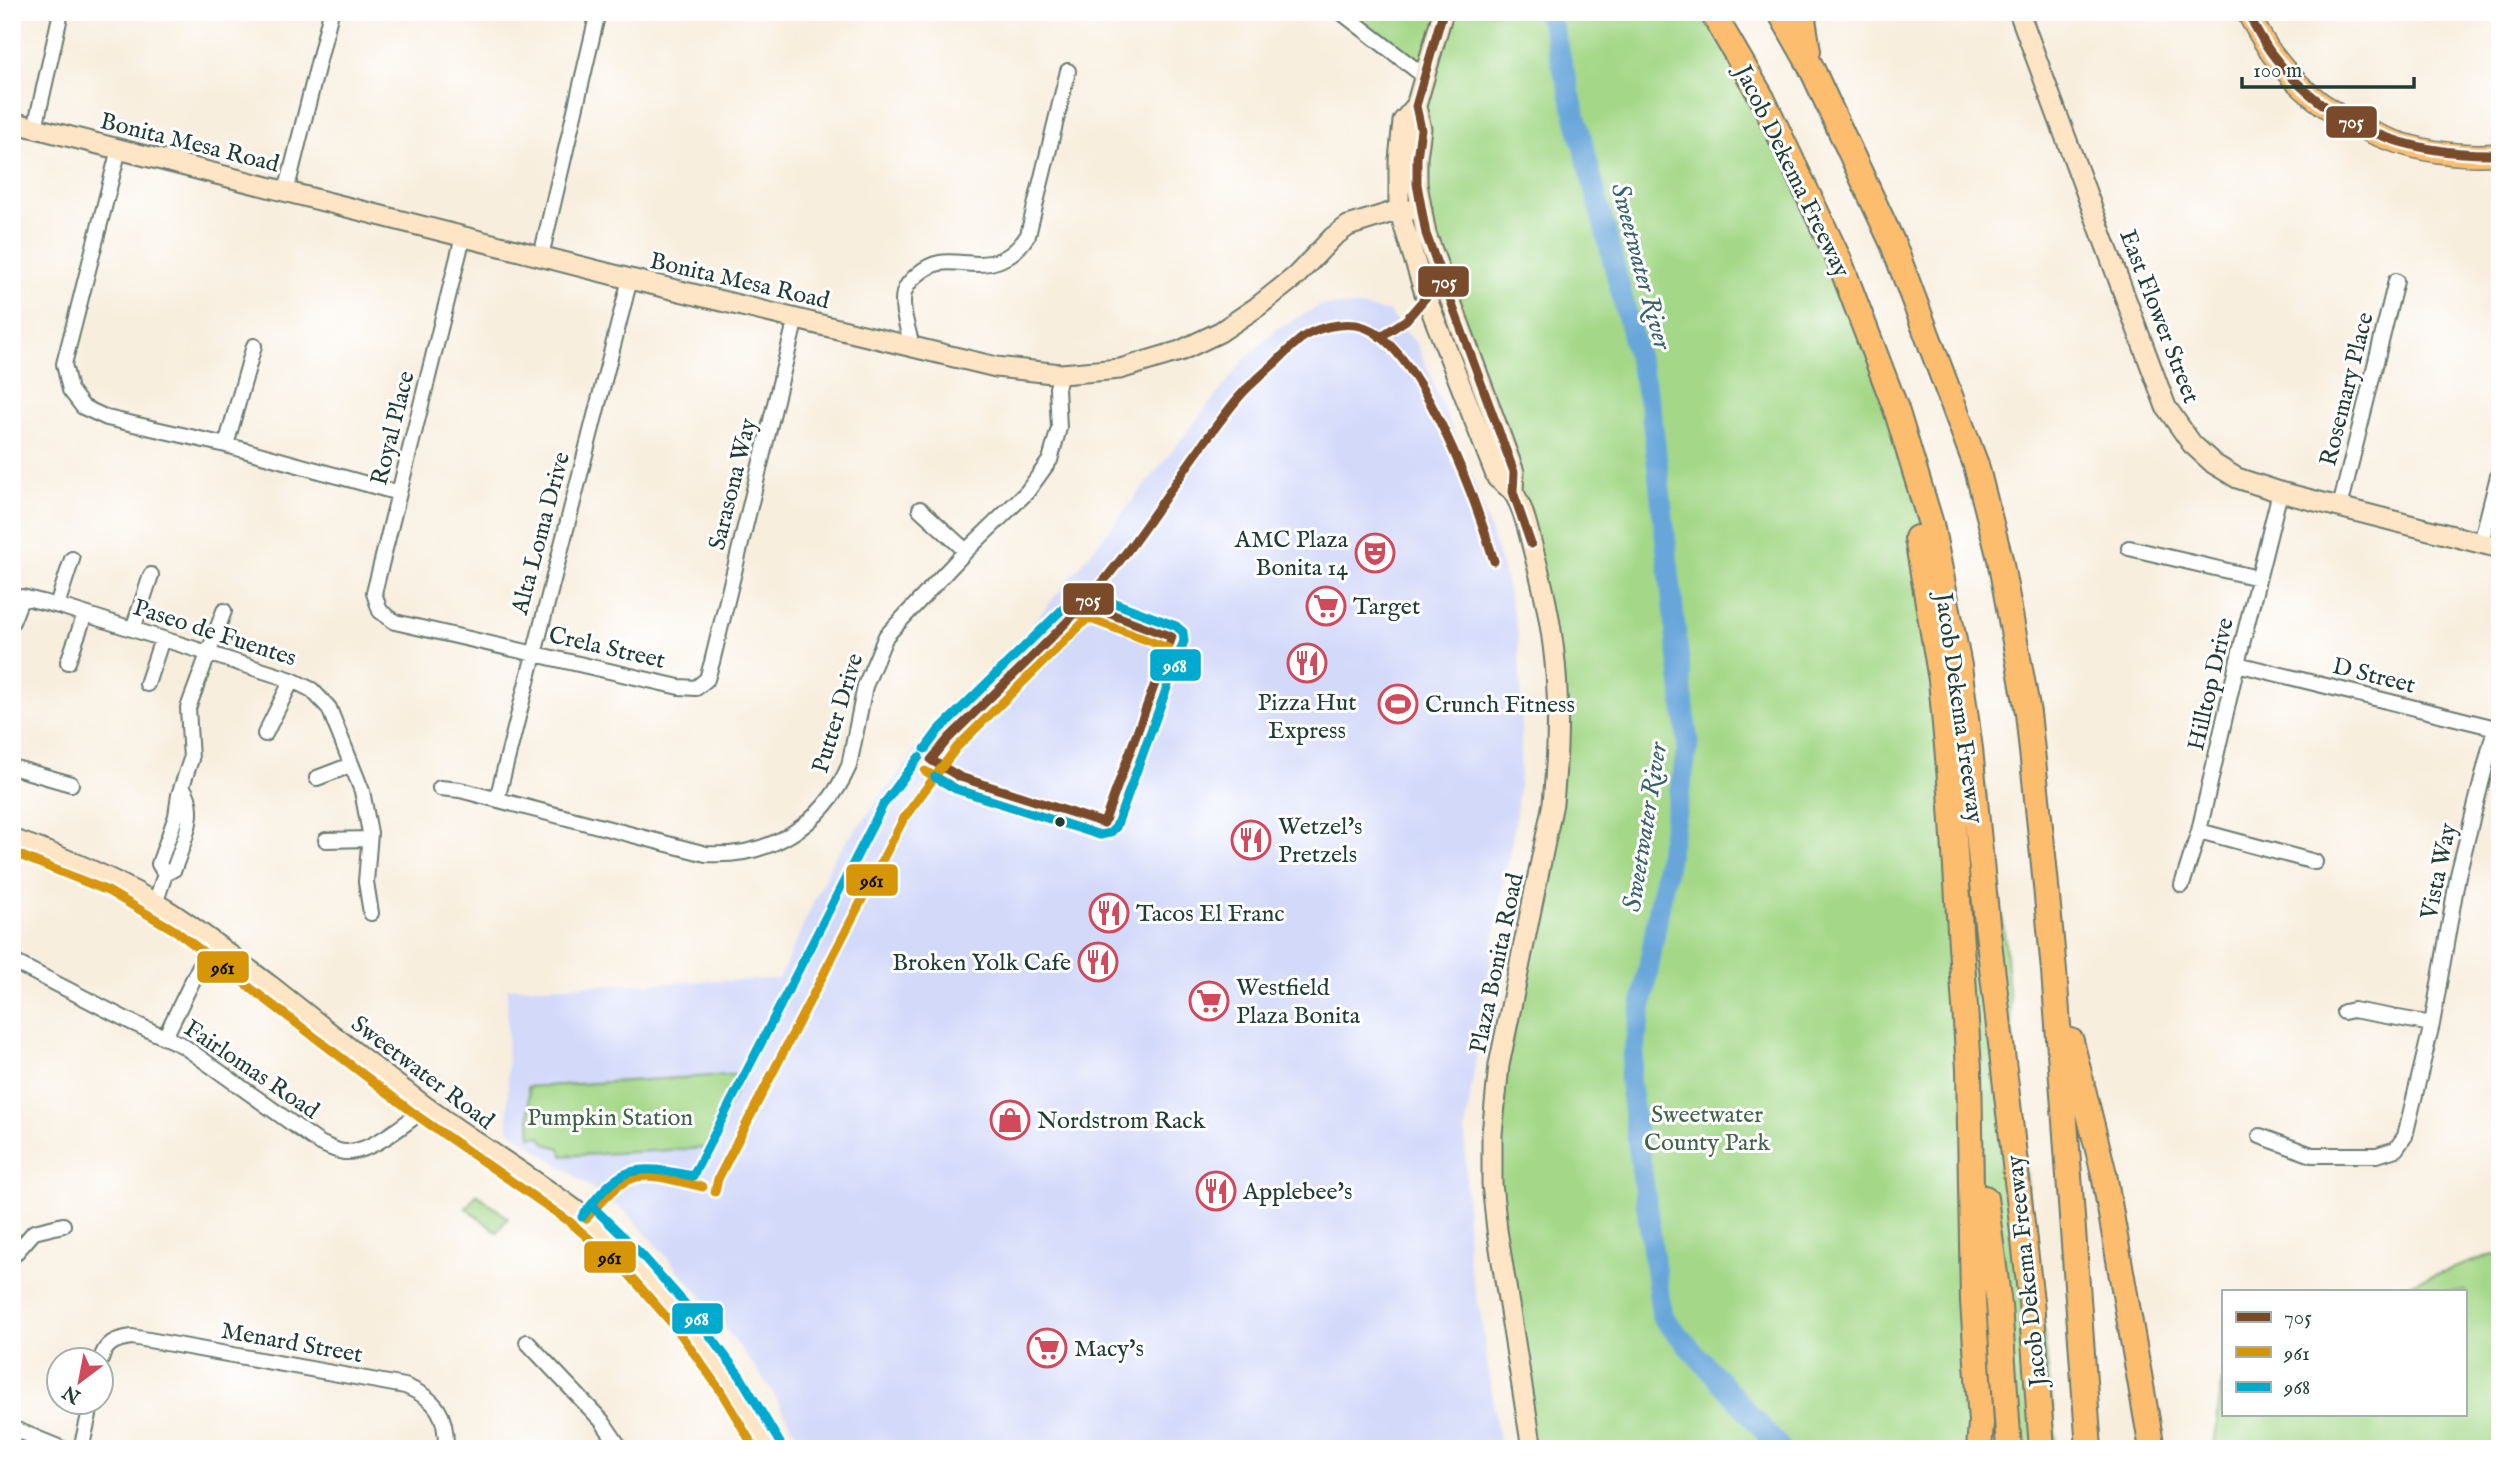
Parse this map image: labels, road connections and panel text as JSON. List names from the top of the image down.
{
  "streets": {
    "highway": ["Jacob Dekema Freeway"],
    "main road": [
      "Bonita Mesa Road",
      "East Flower Street",
      "Plaza Bonita Road",
      "Sweetwater Road"
    ],
    "street": [
      "Rosemary Place",
      "Royal Place",
      "Sarasona Way",
      "Alta Loma Drive",
      "Paseo de Fuentes",
      "Crela Street",
      "D Street",
      "Hilltop Drive",
      "Putter Drive",
      "Vista Way",
      "Fairlomas Road",
      "Menard Street"
    ]
  },
  "crossings": [
    ["Bonita Mesa Road", "Royal Place"],
    ["Bonita Mesa Road", "Sarasona Way"],
    ["Bonita Mesa Road", "Alta Loma Drive"],
    ["Bonita Mesa Road", "Putter Drive"],
    ["Bonita Mesa Road", "Plaza Bonita Road"],
    ["East Flower Street", "Rosemary Place"],
    ["East Flower Street", "Hilltop Drive"],
    ["Royal Place", "Crela Street"],
    ["Sarasona Way", "Crela Street"],
    ["Alta Loma Drive", "Crela Street"],
    ["Alta Loma Drive", "Putter Drive"],
    ["D Street", "Hilltop Drive"],
    ["D Street", "Vista Way"],
    ["Fairlomas Road", "Sweetwater Road"]
  ],
  "water": ["Sweetwater River"],
  "parks": ["Sweetwater County Park", "Pumpkin Station"],
  "places": {
    "theatre": ["AMC Plaza Bonita 14"],
    "supermarket": ["Target", "Westfield Plaza Bonita", "Macy's"],
    "restaurant": [
      "Pizza Hut Express",
      "Wetzel's Pretzels",
      "Tacos El Franc",
      "Broken Yolk Cafe",
      "Applebee's"
    ],
    "sports": ["Crunch Fitness"],
    "shop": ["Nordstrom Rack"]
  },
  "lines": ["transit line 705", "transit line 968", "transit line 961"],
  "legend": ["705", "961", "968"],
  "scale_bar": "100 m",
  "north": "bottom left"
}
